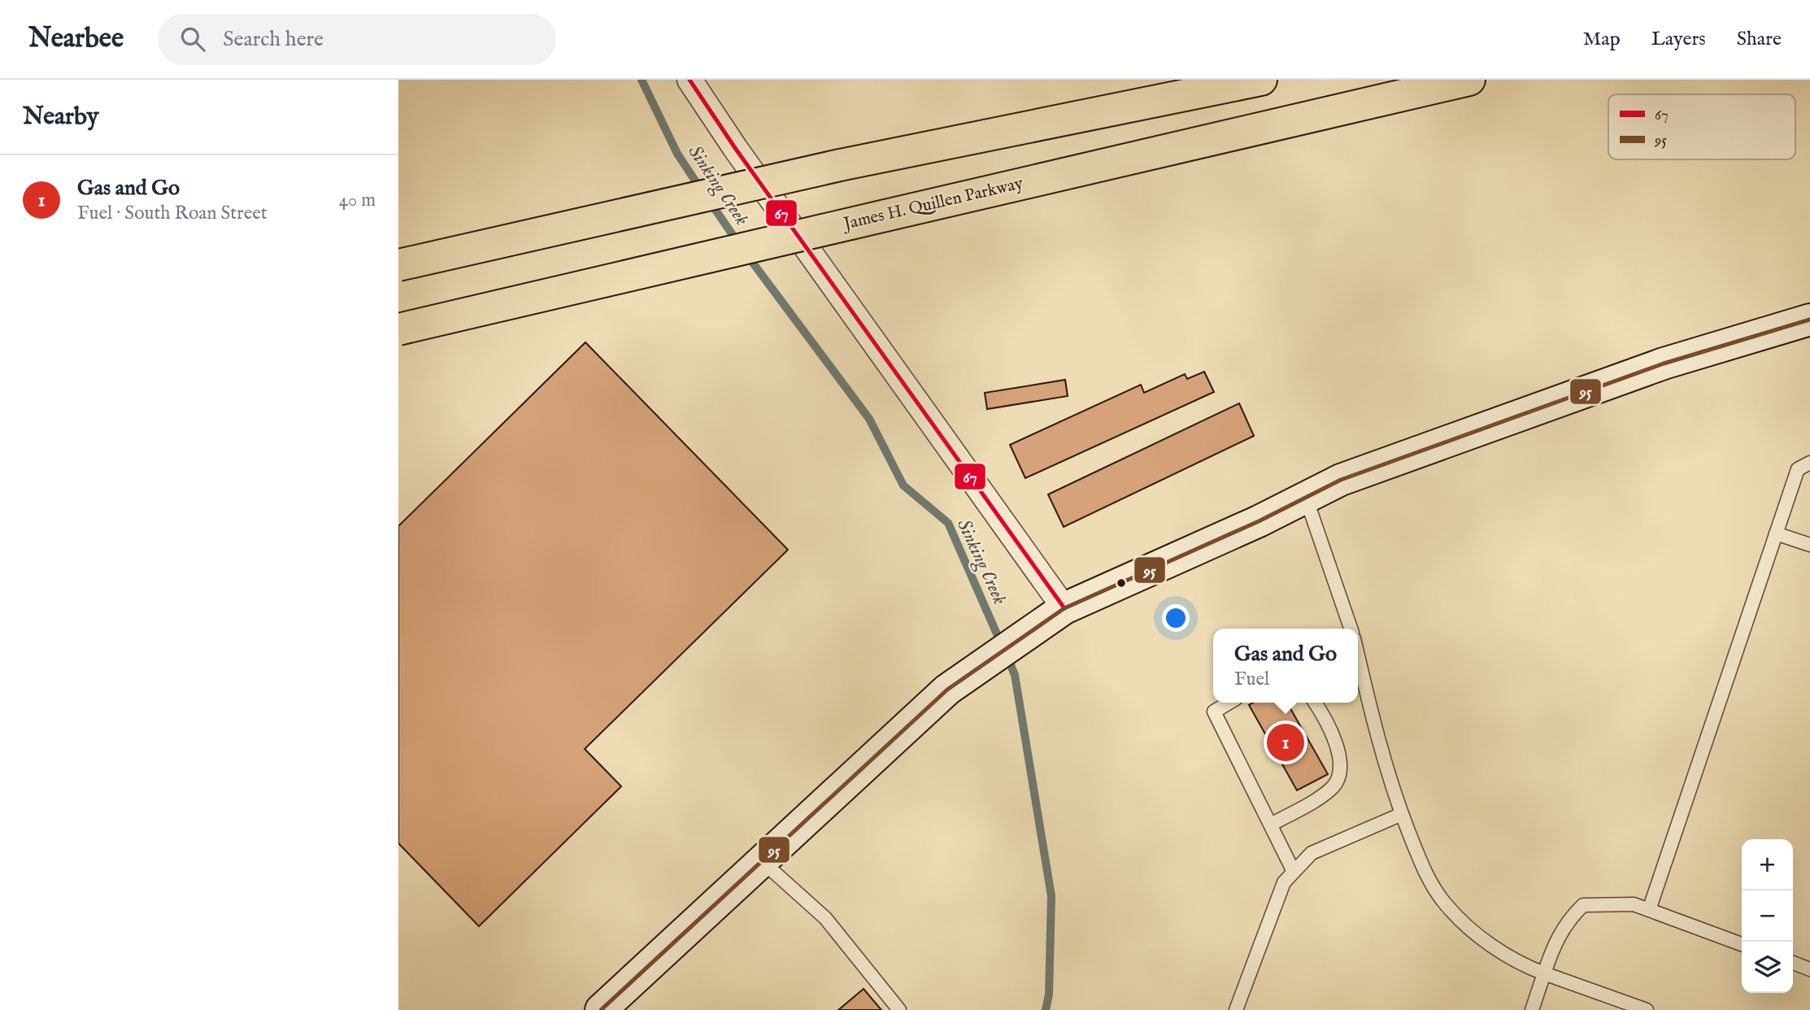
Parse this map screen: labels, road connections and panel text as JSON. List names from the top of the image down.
{
  "streets": {
    "highway": ["James H. Quillen Parkway"]
  },
  "water": ["Sinking Creek"],
  "lines": ["transit line 67", "transit line 95"],
  "legend": ["67", "95"],
  "page": {
    "header": "Nearbee",
    "search": "Search here",
    "nav": ["Map", "Layers", "Share"],
    "heading": "Nearby",
    "list": [
      {
        "mark": "1",
        "name": "Gas and Go",
        "note": "Fuel · South Roan Street",
        "value": "40 m"
      }
    ],
    "popup": ["Gas and Go", "Fuel"],
    "pins": "1",
    "map_buttons": ["+", "−"]
  }
}
